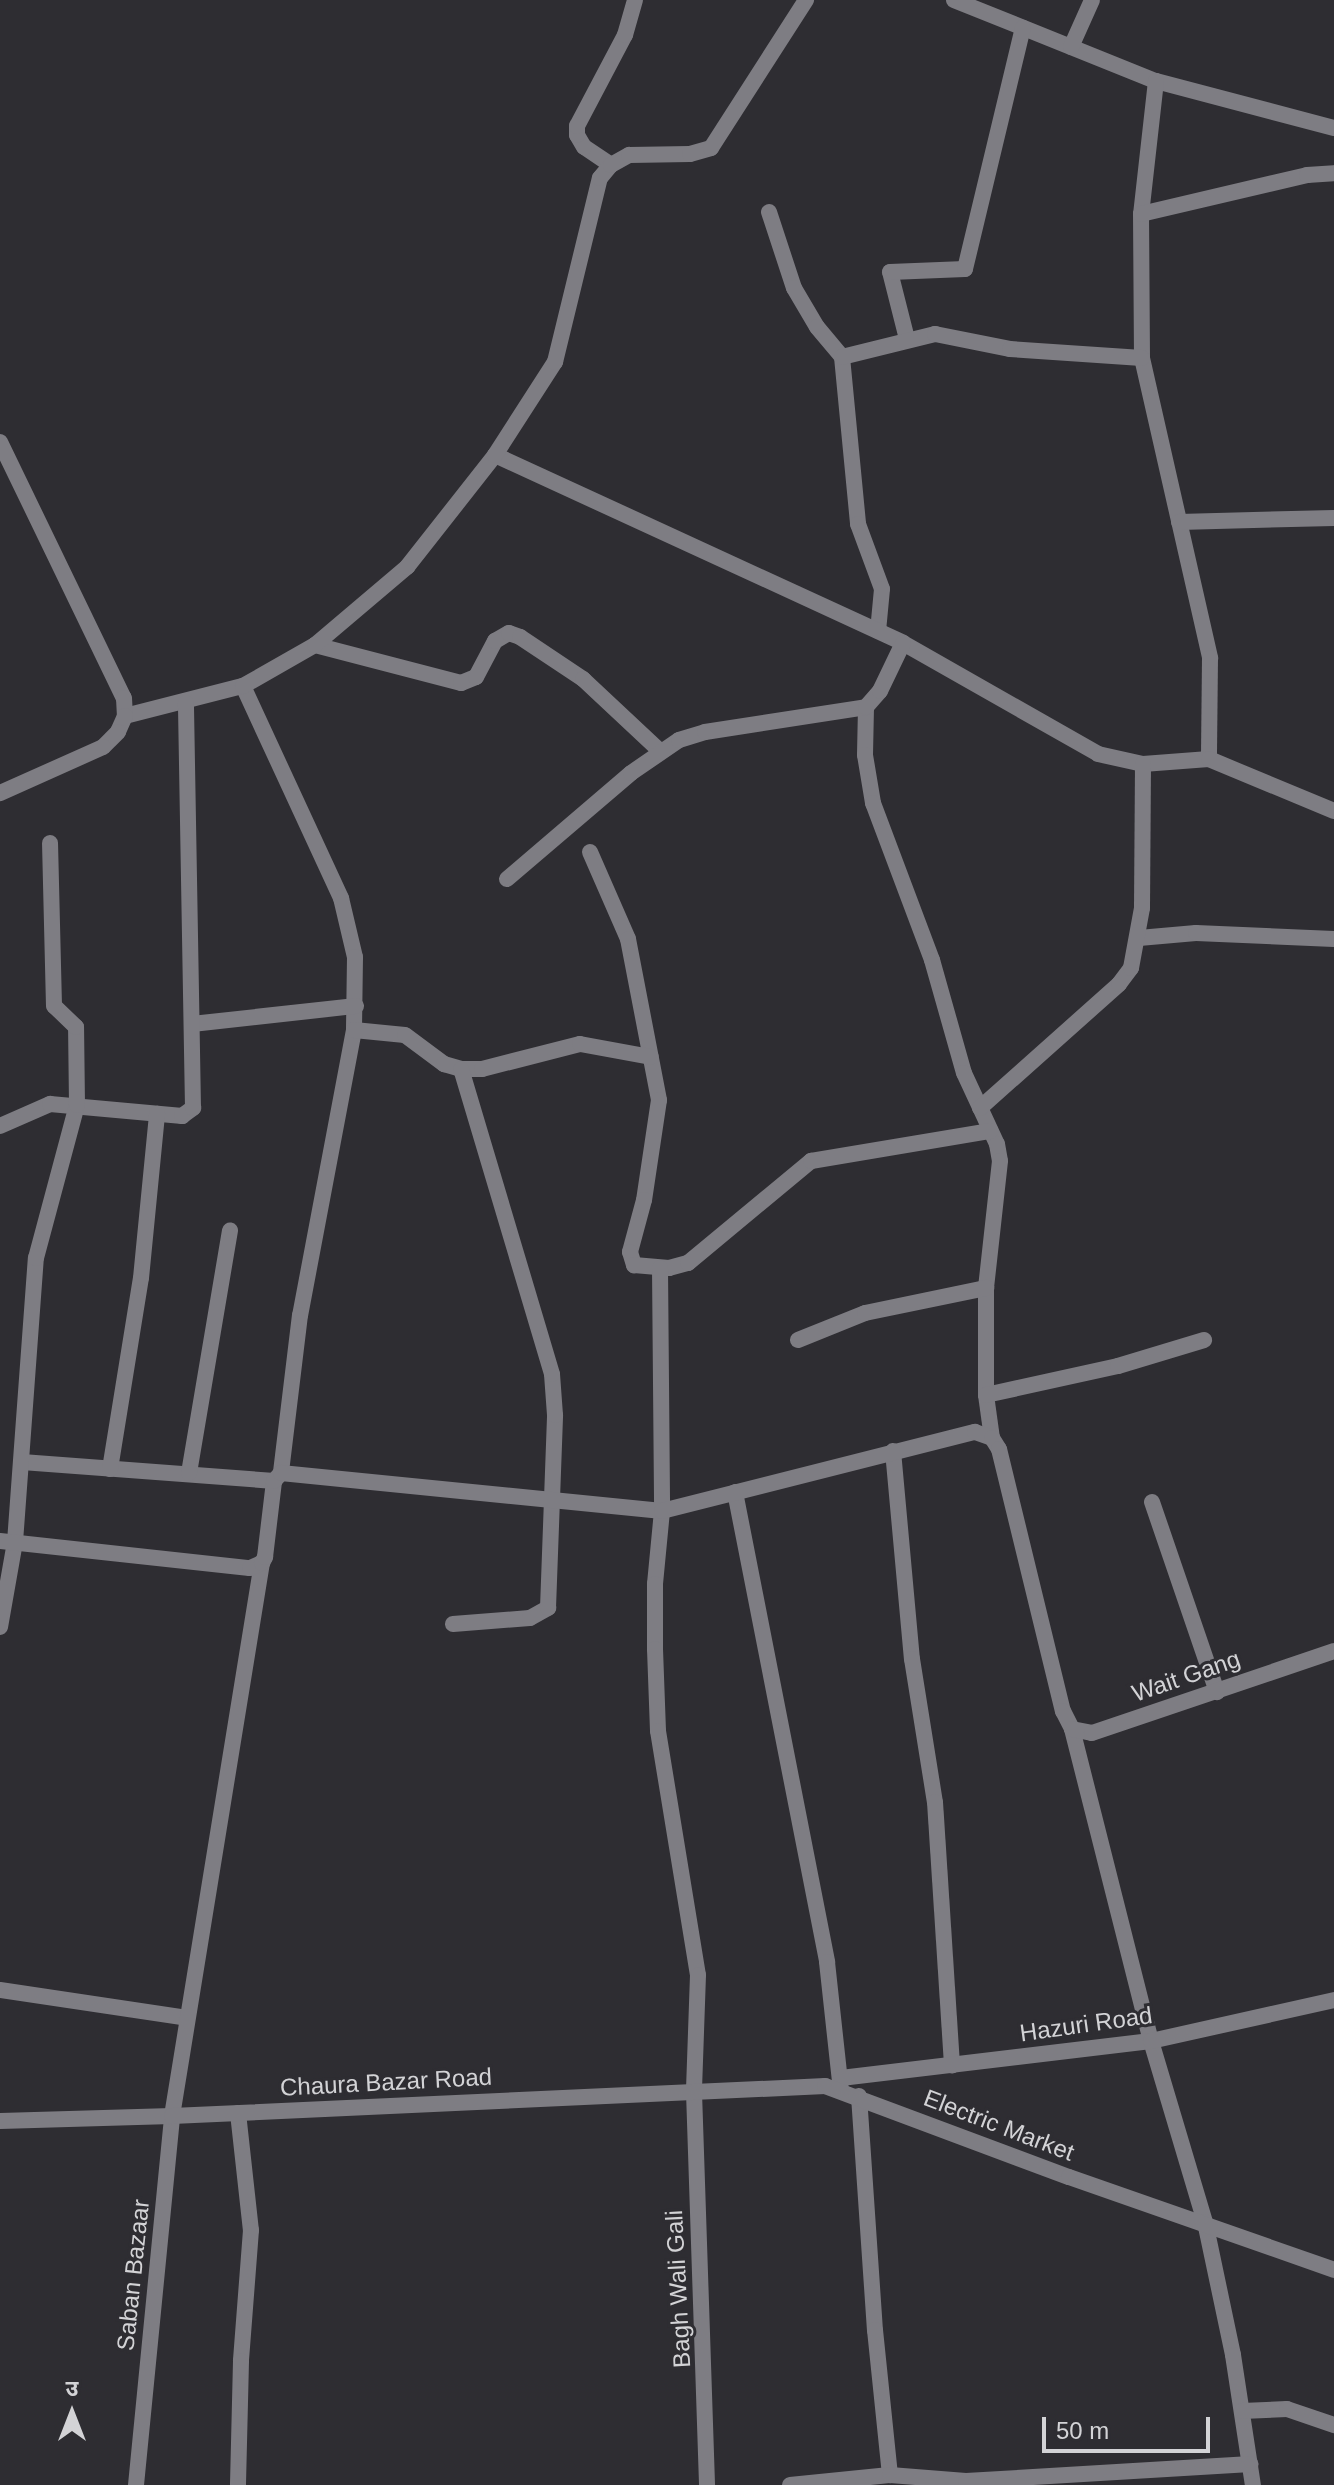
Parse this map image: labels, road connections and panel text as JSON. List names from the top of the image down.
{
  "streets": {
    "street": [
      "Wait Gang",
      "Hazuri Road",
      "Chaura Bazar Road",
      "Electric Market",
      "Saban Bazaar",
      "Bagh Wali Gali"
    ]
  },
  "crossings": [
    ["Hazuri Road", "Electric Market"],
    ["Chaura Bazar Road", "Electric Market"],
    ["Chaura Bazar Road", "Saban Bazaar"],
    ["Chaura Bazar Road", "Bagh Wali Gali"]
  ],
  "scale_bar": "50 m",
  "north": "top"
}
